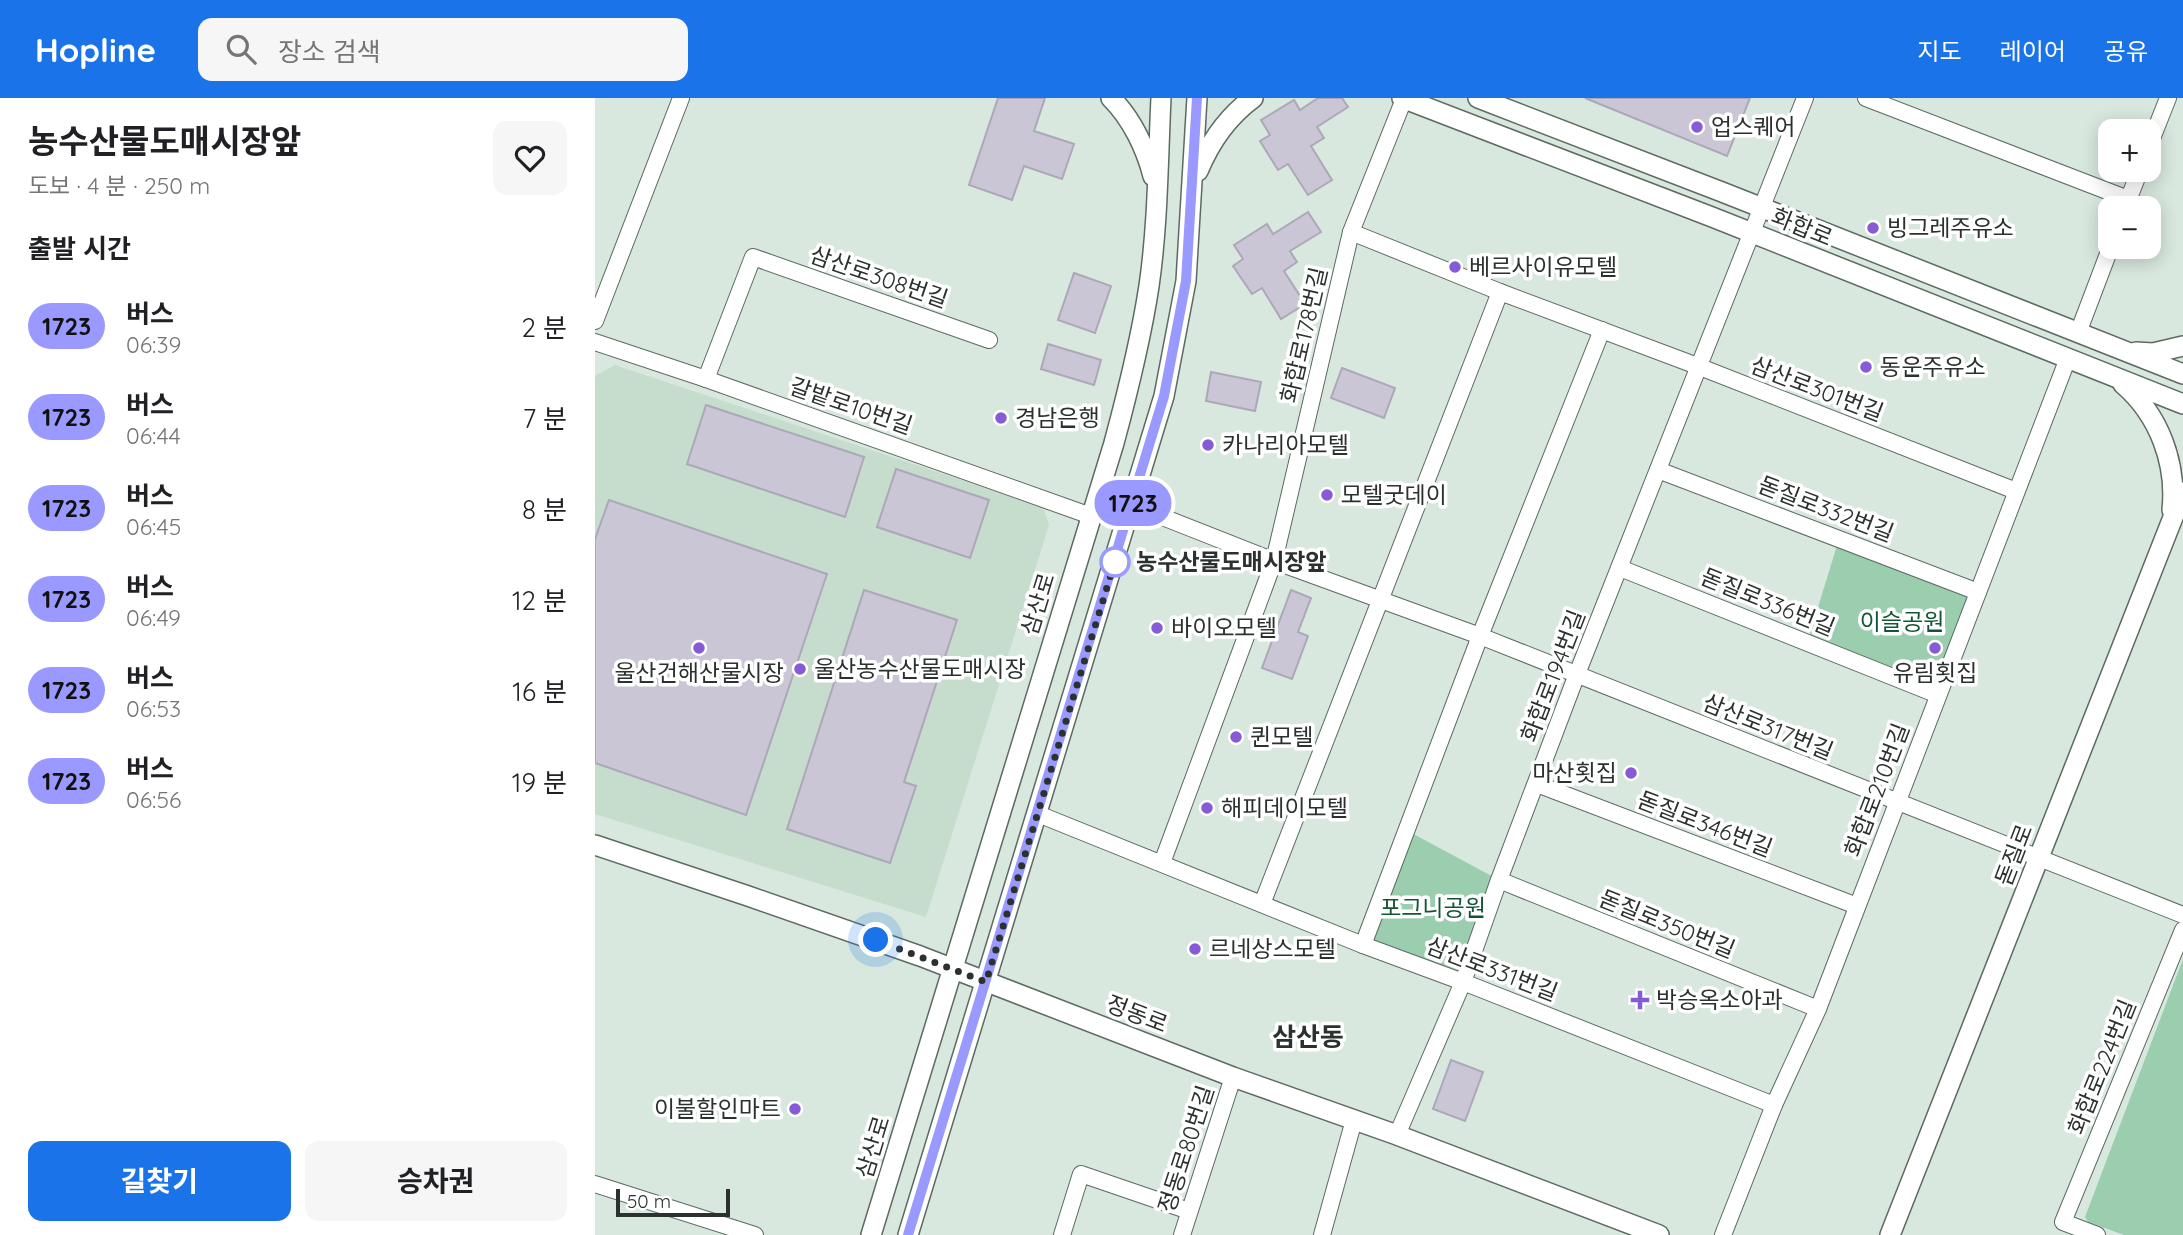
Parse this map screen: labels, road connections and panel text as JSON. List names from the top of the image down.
{
  "streets": {
    "main road": [
      "화합로",
      "삼산로",
      "돋질로",
      "정동로"
    ],
    "street": [
      "삼산로308번길",
      "화합로178번길",
      "삼산로301번길",
      "갈밭로10번길",
      "돋질로332번길",
      "돋질로336번길",
      "화합로194번길",
      "삼산로317번길",
      "화합로210번길",
      "돋질로346번길",
      "돋질로350번길",
      "삼산로331번길",
      "화합로224번길",
      "정동로80번길"
    ]
  },
  "crossings": [
    ["화합로", "화합로178번길"],
    ["화합로", "화합로194번길"],
    ["화합로", "화합로210번길"],
    ["삼산로308번길", "갈밭로10번길"],
    ["화합로178번길", "삼산로301번길"],
    ["화합로178번길", "삼산로317번길"],
    ["화합로178번길", "삼산로331번길"],
    ["삼산로301번길", "화합로194번길"],
    ["삼산로301번길", "화합로210번길"],
    ["갈밭로10번길", "삼산로"],
    ["돋질로332번길", "화합로194번길"],
    ["돋질로332번길", "화합로210번길"],
    ["돋질로336번길", "화합로194번길"],
    ["돋질로336번길", "화합로210번길"],
    ["삼산로", "정동로"],
    ["화합로194번길", "삼산로317번길"],
    ["화합로194번길", "돋질로346번길"],
    ["화합로194번길", "돋질로350번길"],
    ["화합로194번길", "삼산로331번길"],
    ["화합로194번길", "정동로"],
    ["삼산로317번길", "화합로210번길"],
    ["삼산로317번길", "돋질로"],
    ["화합로210번길", "돋질로346번길"],
    ["화합로210번길", "돋질로350번길"],
    ["화합로210번길", "삼산로331번길"],
    ["정동로", "정동로80번길"]
  ],
  "districts": ["삼산동"],
  "parks": ["이슬공원", "포그니공원"],
  "places": {
    "other": [
      "업스퀘어",
      "빙그레주유소",
      "베르사이유모텔",
      "동운주유소",
      "경남은행",
      "카나리아모텔",
      "모텔굿데이",
      "농수산물도매시장앞",
      "바이오모텔",
      "울산건해산물시장",
      "유림횟집",
      "울산농수산물도매시장",
      "퀸모텔",
      "마산횟집",
      "해피데이모텔",
      "르네상스모텔",
      "이불할인마트"
    ],
    "health": ["박승옥소아과"]
  },
  "lines": ["bus line 1723"],
  "scale_bar": "50 m",
  "page": {
    "header": "Hopline",
    "search": "장소 검색",
    "nav": ["지도", "레이어", "공유"],
    "heading": [
      ["농수산물도매시장앞", "도보 · 4 분 · 250 m"],
      "출발 시간"
    ],
    "on_map": "1723",
    "map_buttons": ["+", "−"],
    "list": [
      {
        "mark": "1723",
        "name": "버스",
        "note": "06:39",
        "value": "2 분"
      },
      {
        "mark": "1723",
        "name": "버스",
        "note": "06:44",
        "value": "7 분"
      },
      {
        "mark": "1723",
        "name": "버스",
        "note": "06:45",
        "value": "8 분"
      },
      {
        "mark": "1723",
        "name": "버스",
        "note": "06:49",
        "value": "12 분"
      },
      {
        "mark": "1723",
        "name": "버스",
        "note": "06:53",
        "value": "16 분"
      },
      {
        "mark": "1723",
        "name": "버스",
        "note": "06:56",
        "value": "19 분"
      }
    ],
    "buttons": ["길찾기", "승차권"],
    "scale": "50 m"
  }
}
